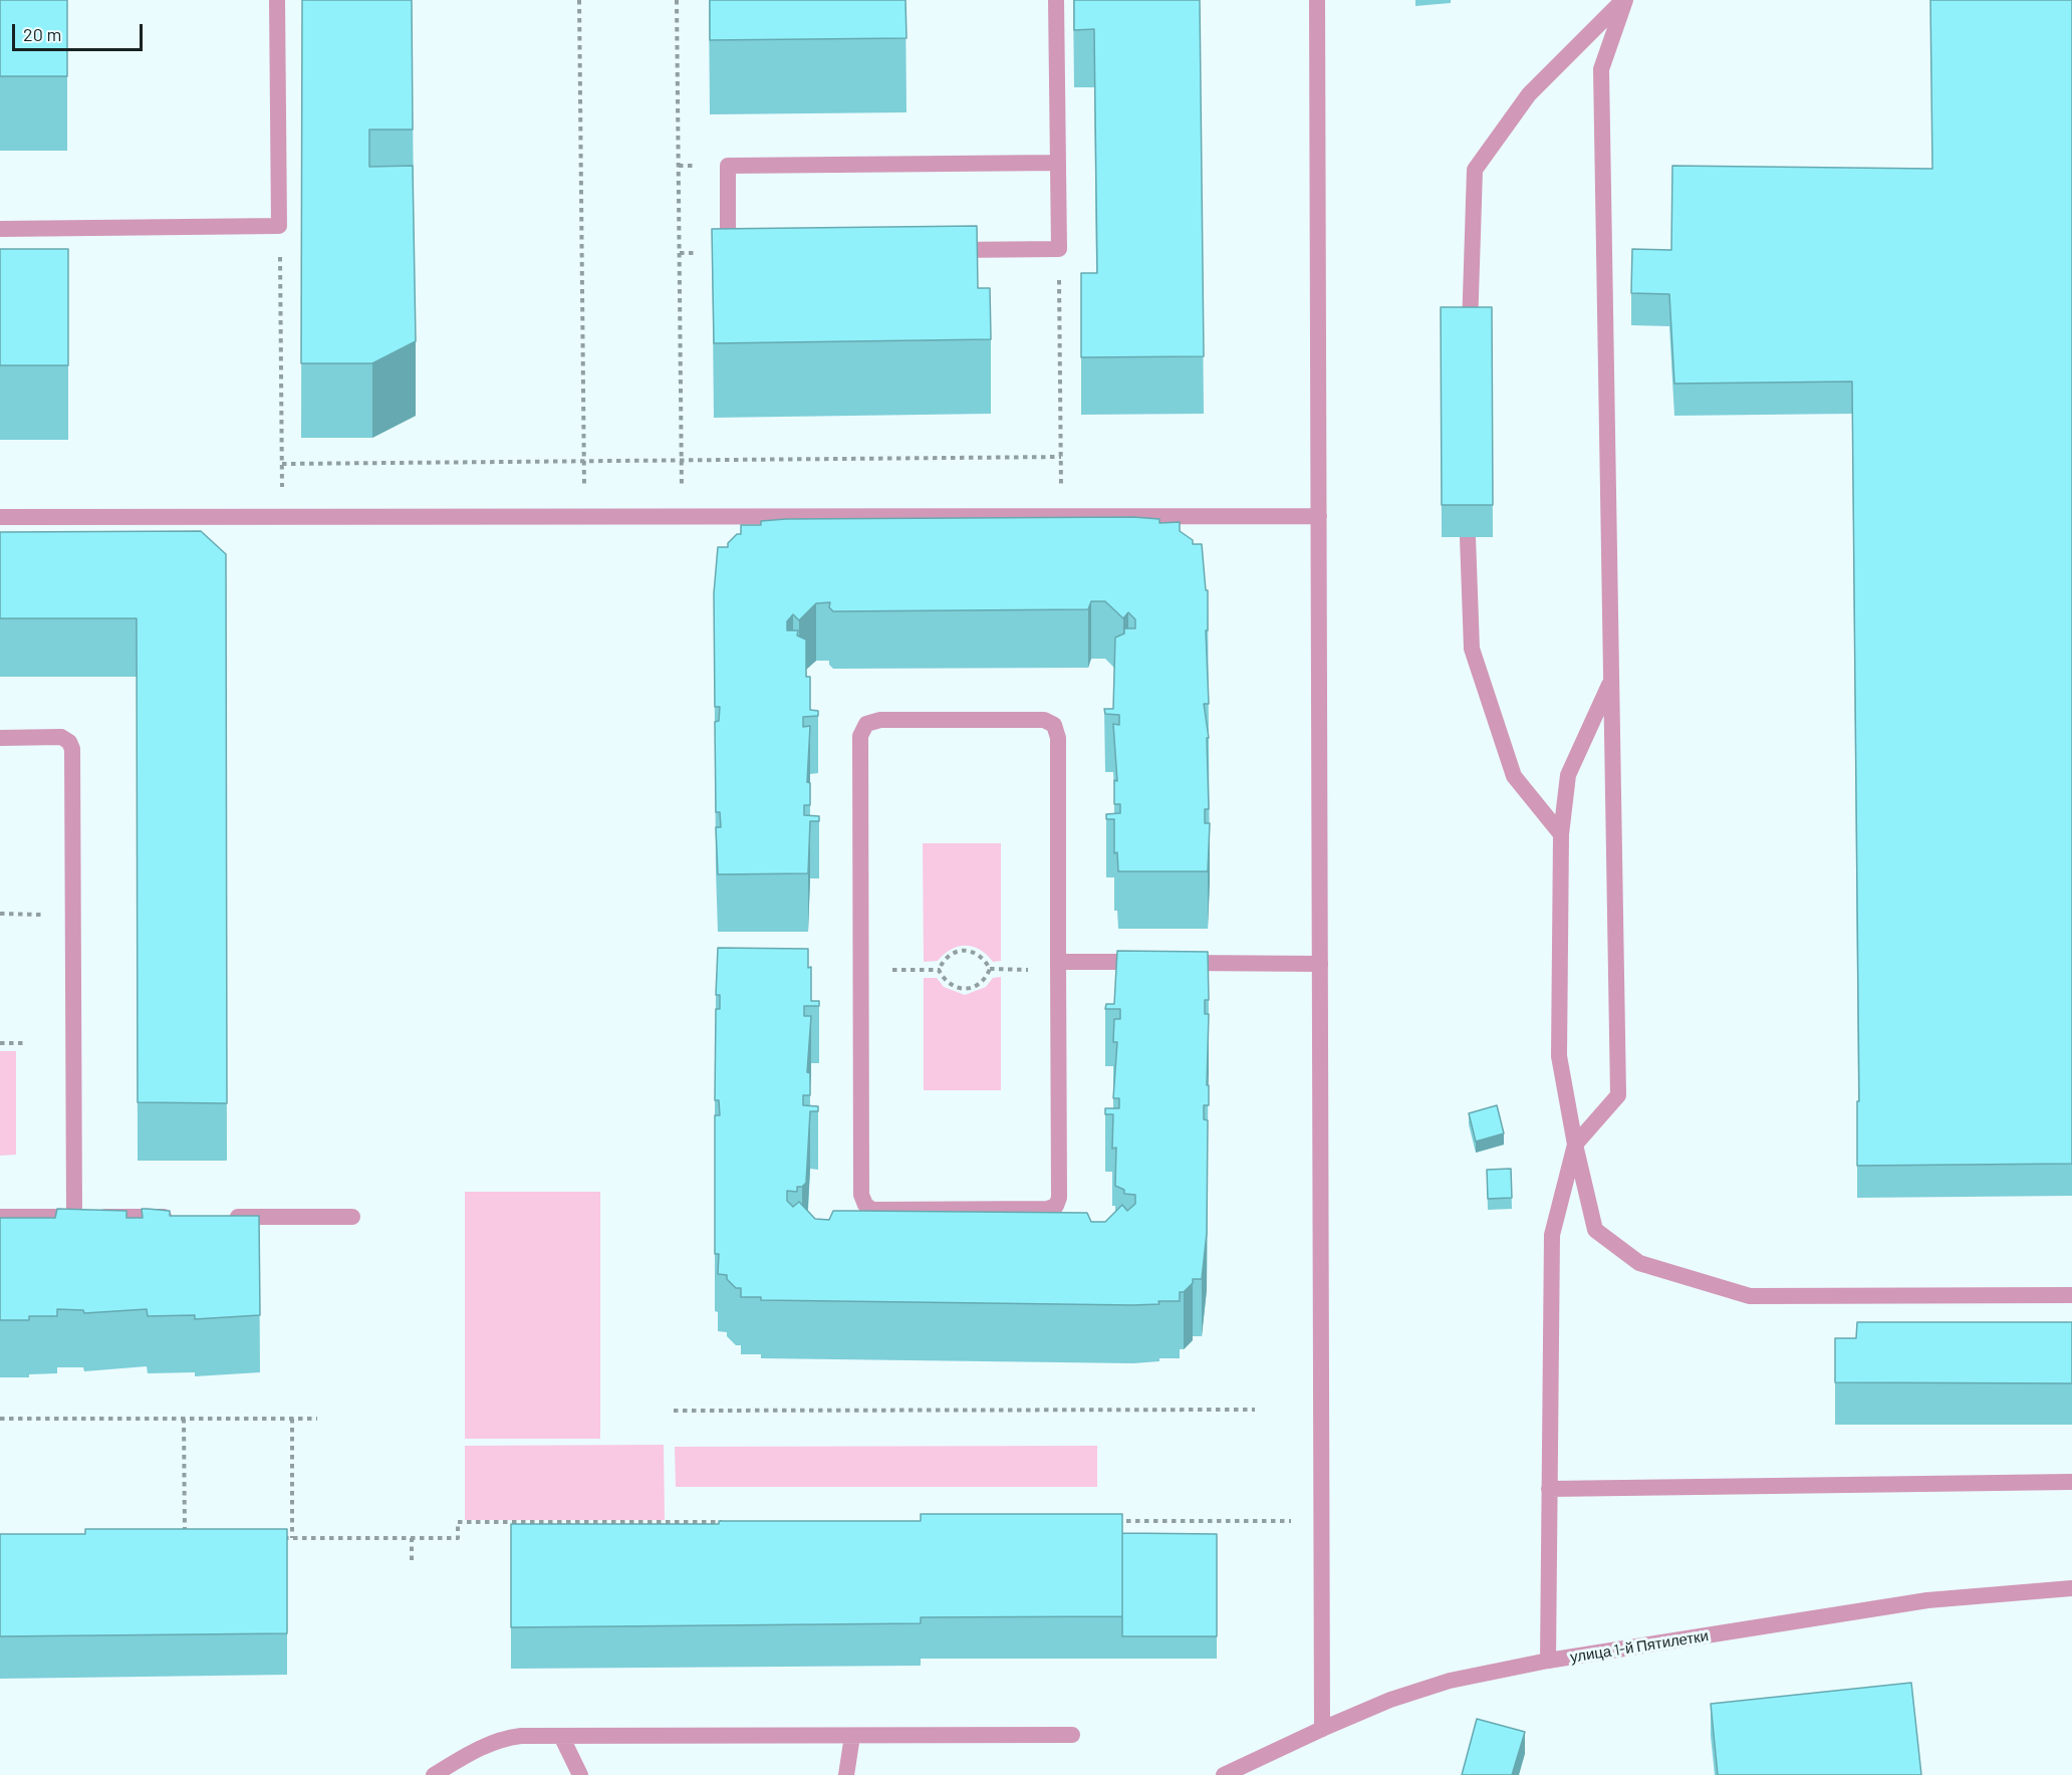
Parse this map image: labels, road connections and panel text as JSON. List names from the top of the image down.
{
  "streets": {
    "street": ["улица 1-й Пятилетки"]
  },
  "scale_bar": "20 m"
}
